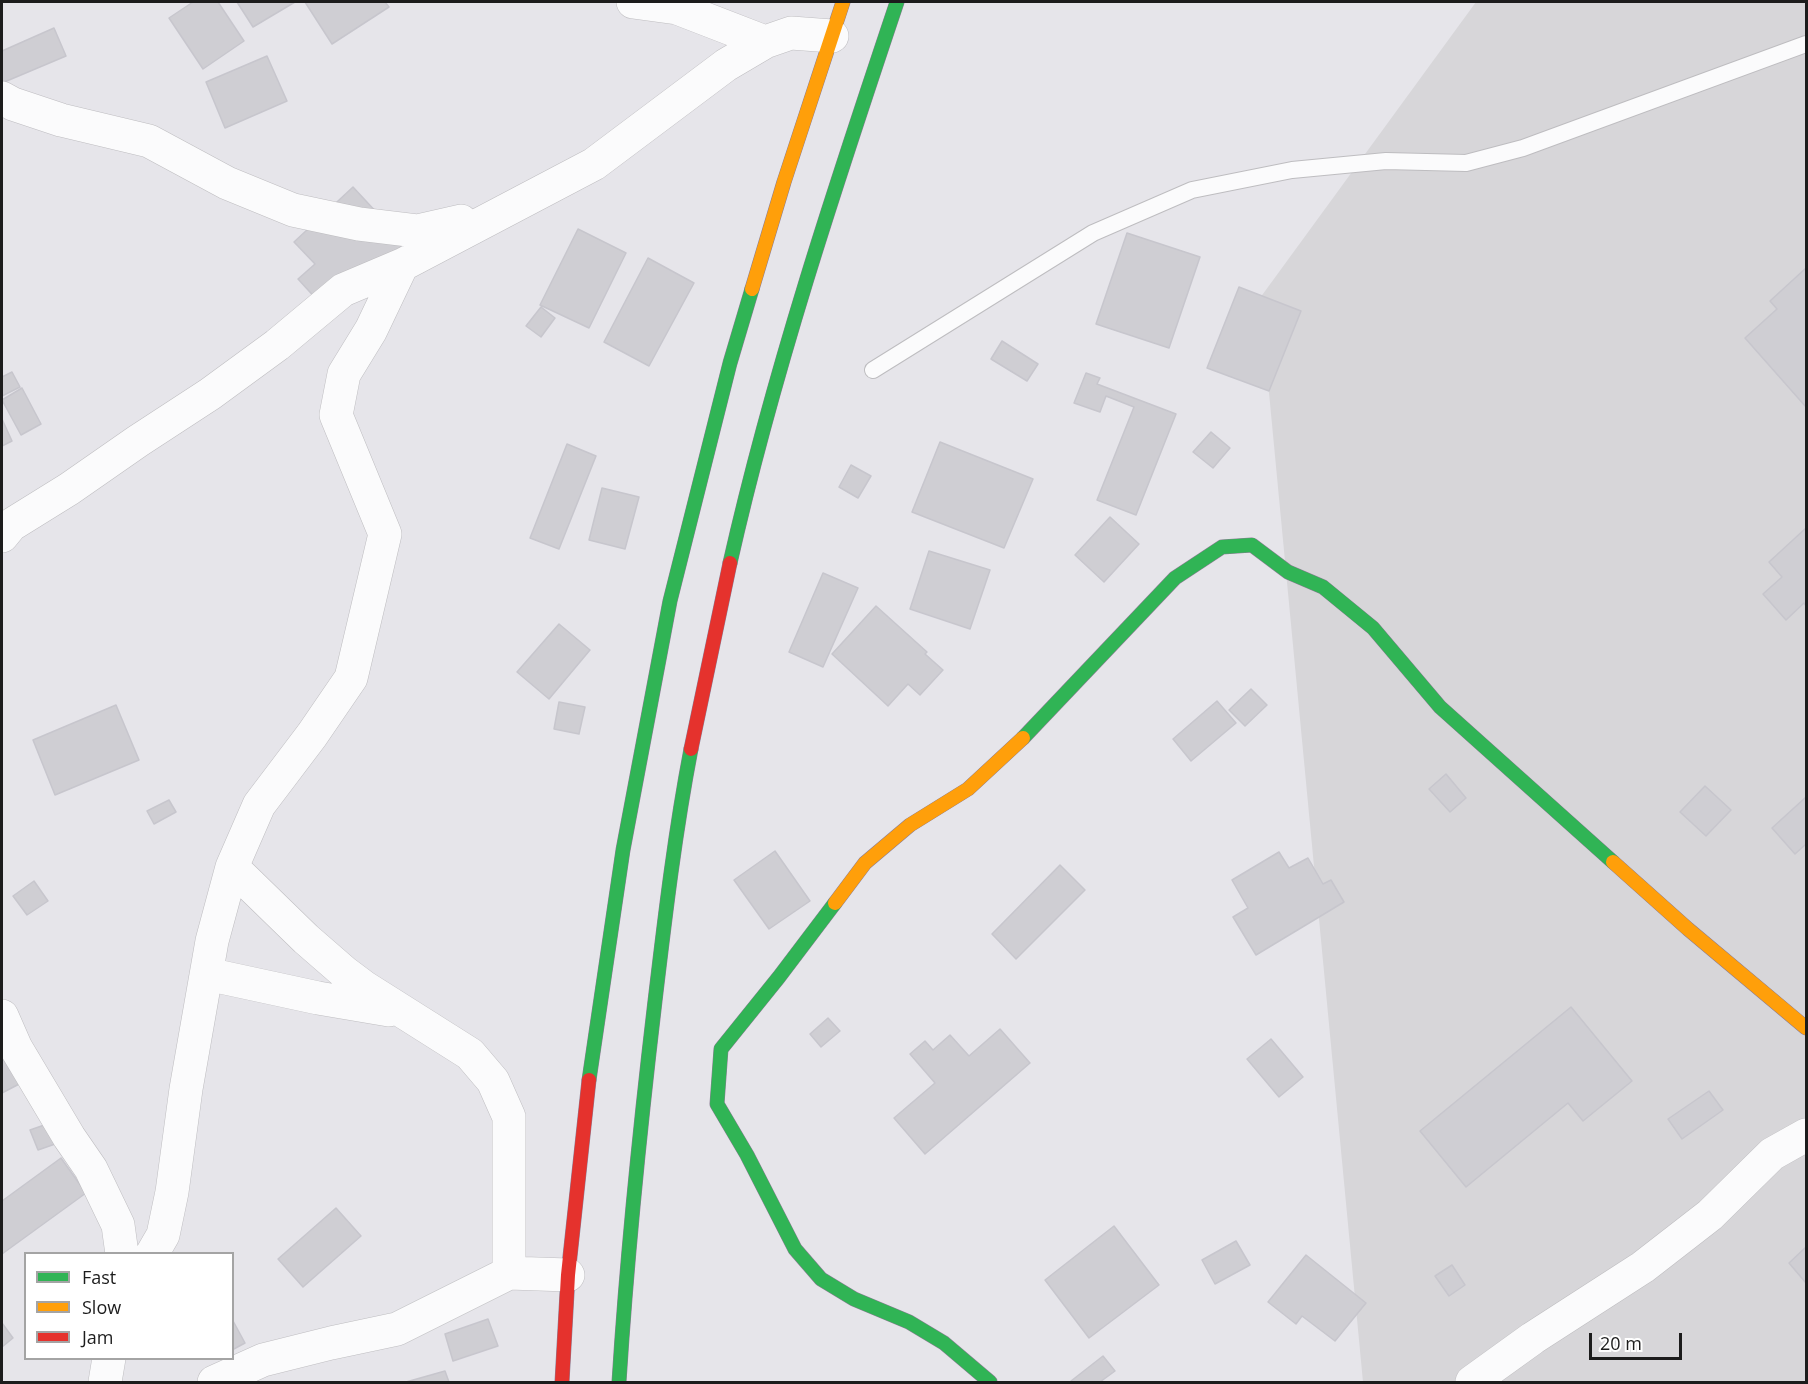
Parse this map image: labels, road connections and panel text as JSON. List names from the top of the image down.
{
  "legend": ["Fast", "Slow", "Jam"],
  "scale_bar": "20 m"
}
